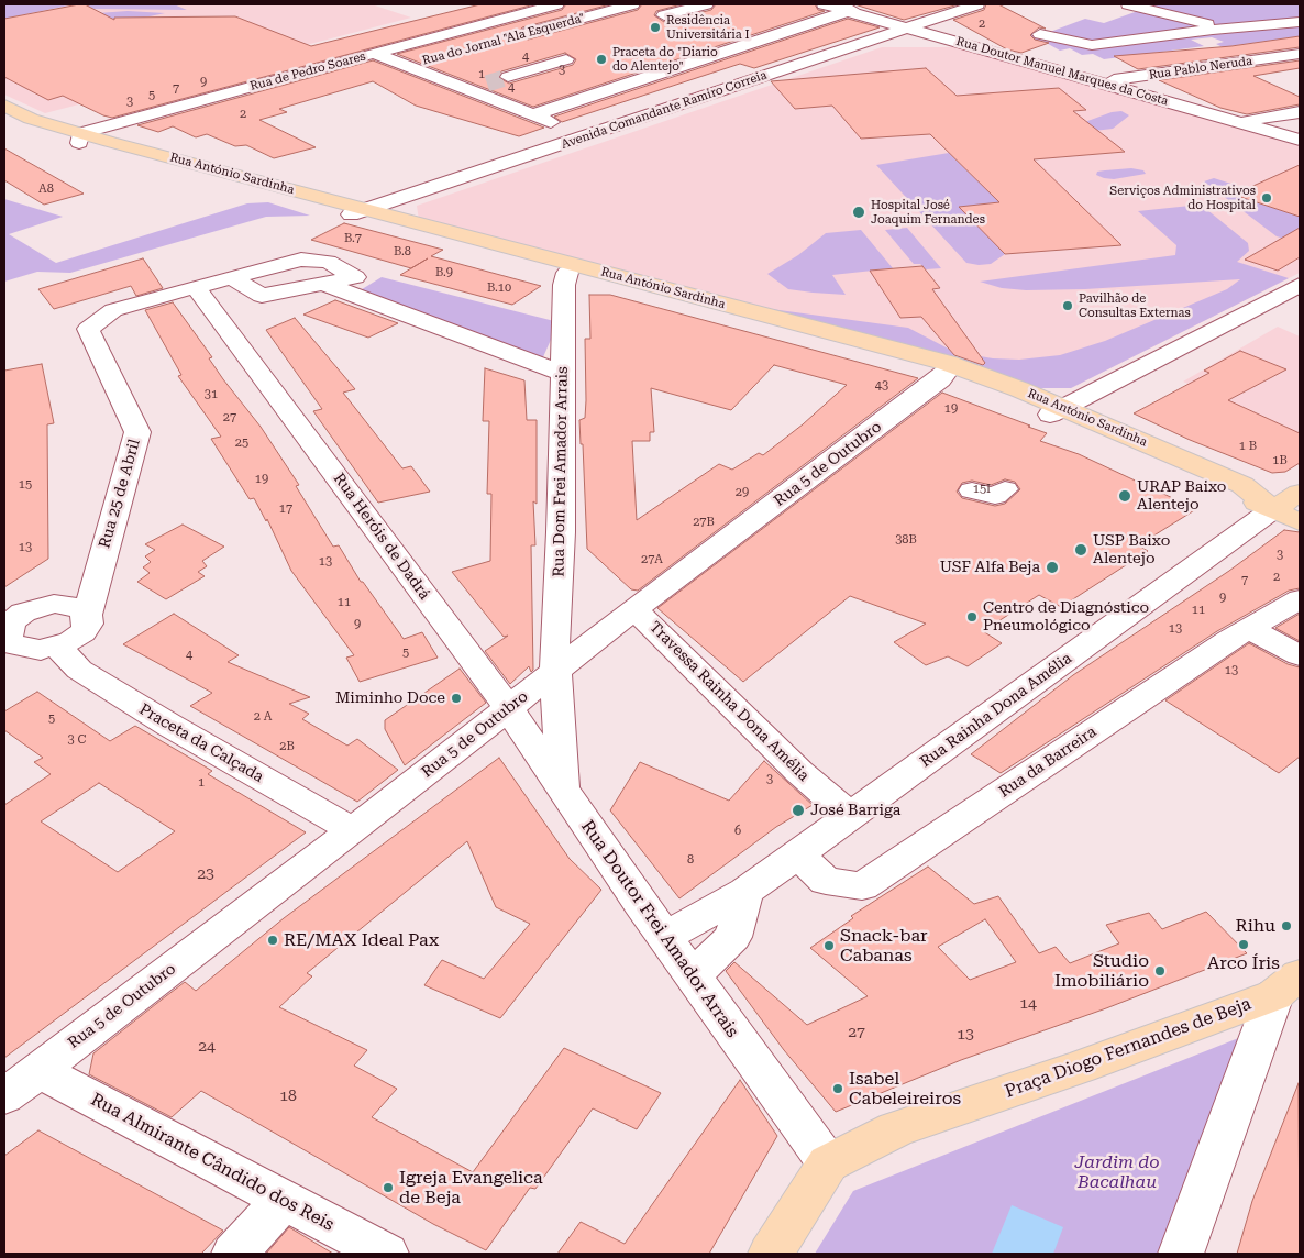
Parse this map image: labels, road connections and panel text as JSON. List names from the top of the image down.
{
  "streets": {
    "main road": ["Rua António Sardinha", "Praça Diogo Fernandes de Beja"],
    "street": [
      "Rua do Jornal \"Ala Esquerda\"",
      "Rua Pablo Neruda",
      "Rua de Pedro Soares",
      "Rua Doutor Manuel Marques da Costa",
      "Avenida Comandante Ramiro Correia",
      "Rua 5 de Outubro",
      "Rua Dom Frei Amador Arrais",
      "Rua 25 de Abril",
      "Rua Heróis de Dadrá",
      "Travessa Rainha Dona Amélia",
      "Rua Rainha Dona Amélia",
      "Praceta da Calçada",
      "Rua da Barreira",
      "Rua Doutor Frei Amador Arrais",
      "Rua Almirante Cândido dos Reis"
    ]
  },
  "crossings": [
    ["Rua Pablo Neruda", "Rua Doutor Manuel Marques da Costa"],
    ["Rua de Pedro Soares", "Rua António Sardinha"],
    ["Rua Doutor Manuel Marques da Costa", "Avenida Comandante Ramiro Correia"],
    ["Avenida Comandante Ramiro Correia", "Rua António Sardinha"],
    ["Rua António Sardinha", "Rua 5 de Outubro"],
    ["Rua António Sardinha", "Rua Dom Frei Amador Arrais"],
    ["Rua António Sardinha", "Rua Rainha Dona Amélia"],
    ["Rua 5 de Outubro", "Rua Dom Frei Amador Arrais"],
    ["Rua 5 de Outubro", "Rua Heróis de Dadrá"],
    ["Rua 5 de Outubro", "Travessa Rainha Dona Amélia"],
    ["Rua 5 de Outubro", "Praceta da Calçada"],
    ["Rua 5 de Outubro", "Rua Almirante Cândido dos Reis"],
    ["Rua 25 de Abril", "Rua Heróis de Dadrá"],
    ["Rua 25 de Abril", "Praceta da Calçada"],
    ["Rua Heróis de Dadrá", "Rua Doutor Frei Amador Arrais"],
    ["Travessa Rainha Dona Amélia", "Rua Rainha Dona Amélia"],
    ["Rua Rainha Dona Amélia", "Rua da Barreira"],
    ["Rua Rainha Dona Amélia", "Rua Doutor Frei Amador Arrais"],
    ["Rua Doutor Frei Amador Arrais", "Praça Diogo Fernandes de Beja"]
  ],
  "parks": ["Jardim do Bacalhau"],
  "places": [
    "Residência Universitária I",
    "Praceta do \"Diario do Alentejo\"",
    "Serviços Administrativos do Hospital",
    "Hospital José Joaquim Fernandes",
    "Pavilhão de Consultas Externas",
    "URAP Baixo Alentejo",
    "USP Baixo Alentejo",
    "USF Alfa Beja",
    "Centro de Diagnóstico Pneumológico",
    "Miminho Doce",
    "José Barriga",
    "Rihu",
    "RE/MAX Ideal Pax",
    "Arco Íris",
    "Snack-bar Cabanas",
    "Studio Imobiliário",
    "Isabel Cabeleireiros",
    "Igreja Evangelica de Beja"
  ],
  "house_numbers": [
    "2",
    "4",
    "3",
    "1",
    "9",
    "4",
    "7",
    "5",
    "3",
    "2",
    "A8",
    "B.7",
    "B.8",
    "B.9",
    "B.10",
    "43",
    "31",
    "19",
    "27",
    "25",
    "1 B",
    "1B",
    "19",
    "15",
    "15I",
    "29",
    "17",
    "27B",
    "38B",
    "13",
    "3",
    "27A",
    "13",
    "2",
    "7",
    "9",
    "11",
    "11",
    "9",
    "13",
    "5",
    "4",
    "13",
    "2 A",
    "5",
    "3 C",
    "2B",
    "3",
    "1",
    "6",
    "8",
    "23",
    "14",
    "27",
    "13",
    "24",
    "18"
  ]
}
